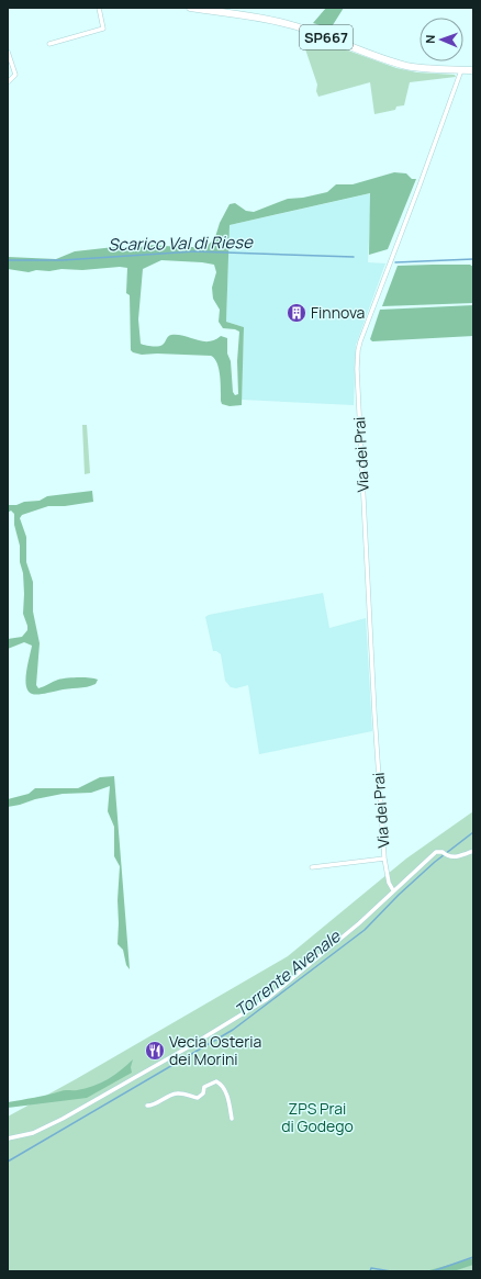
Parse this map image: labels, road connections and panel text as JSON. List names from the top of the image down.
{
  "streets": {
    "main road": ["SP667"],
    "street": ["Via dei Prai"]
  },
  "crossings": [
    ["SP667", "Via dei Prai"]
  ],
  "water": ["Scarico Val di Riese", "Torrente Avenale"],
  "parks": ["ZPS Prai di Godego"],
  "places": {
    "building": ["Finnova"],
    "restaurant": ["Vecia Osteria dei Morini"]
  },
  "north": "left"
}
